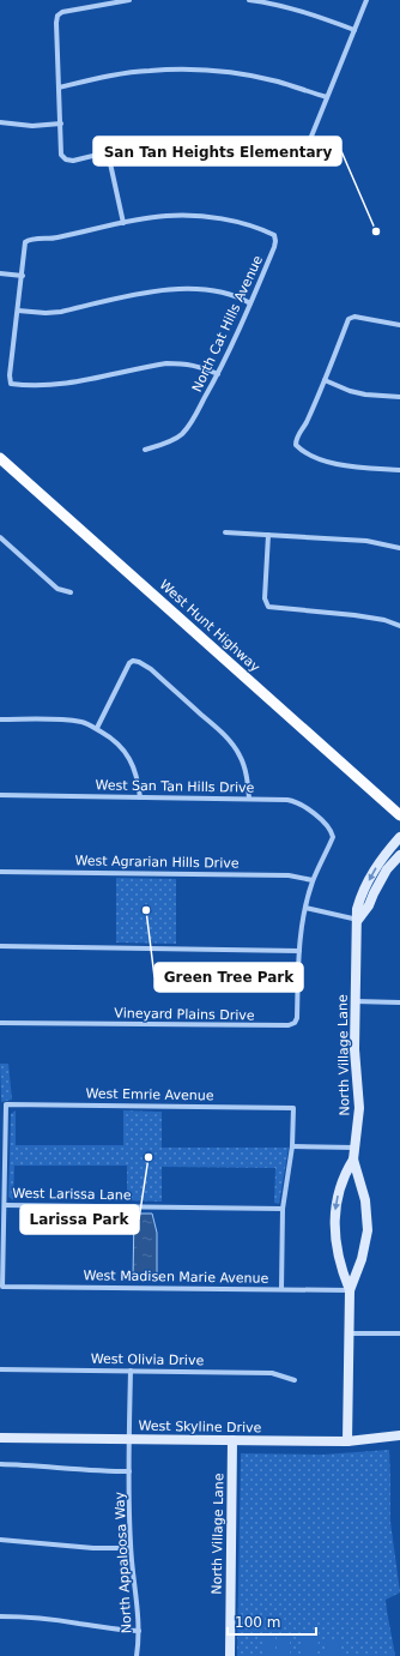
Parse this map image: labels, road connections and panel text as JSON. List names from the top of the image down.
{
  "streets": {
    "main road": ["West Hunt Highway"],
    "street": [
      "North Cat Hills Avenue",
      "West San Tan Hills Drive",
      "West Agrarian Hills Drive",
      "Vineyard Plains Drive",
      "North Village Lane",
      "West Emrie Avenue",
      "West Larissa Lane",
      "West Madisen Marie Avenue",
      "West Olivia Drive",
      "West Skyline Drive",
      "North Appaloosa Way"
    ]
  },
  "crossings": [
    ["West San Tan Hills Drive", "Vineyard Plains Drive"],
    ["West Agrarian Hills Drive", "Vineyard Plains Drive"],
    ["North Village Lane", "West Madisen Marie Avenue"],
    ["North Village Lane", "West Skyline Drive"],
    ["West Emrie Avenue", "West Larissa Lane"],
    ["West Emrie Avenue", "West Madisen Marie Avenue"],
    ["West Larissa Lane", "West Madisen Marie Avenue"],
    ["West Olivia Drive", "North Appaloosa Way"],
    ["West Skyline Drive", "North Appaloosa Way"]
  ],
  "places": ["San Tan Heights Elementary", "Green Tree Park", "Larissa Park"],
  "scale_bar": "100 m"
}
